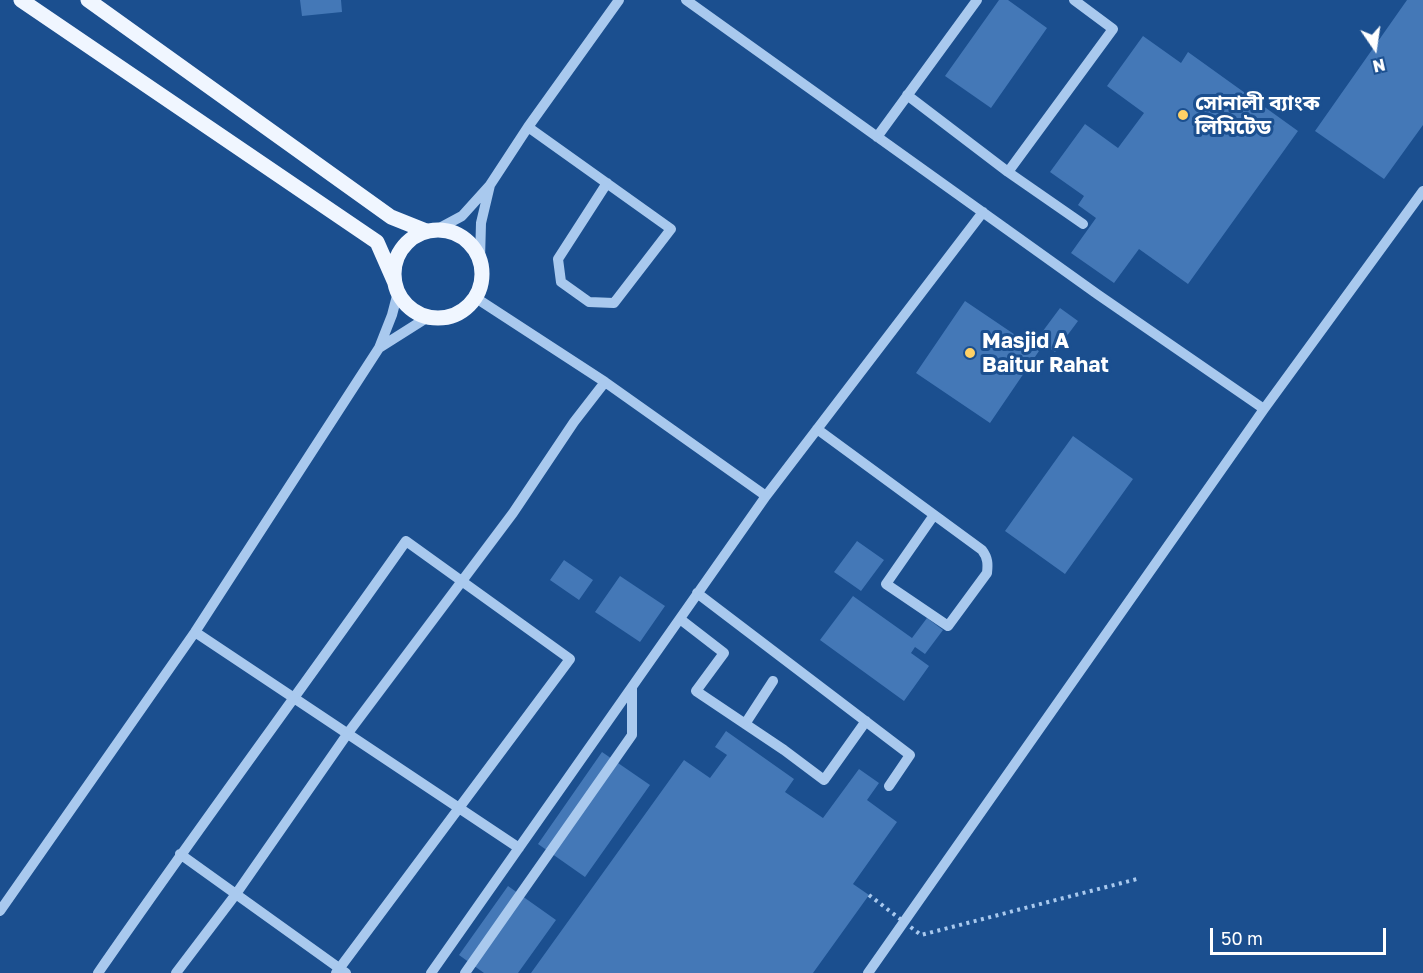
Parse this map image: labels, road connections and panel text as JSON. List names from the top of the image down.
{
  "places": ["সোনালী ব্যাংক লিমিটেড", "Masjid A Baitur Rahat"],
  "scale_bar": "50 m",
  "north": "bottom"
}
